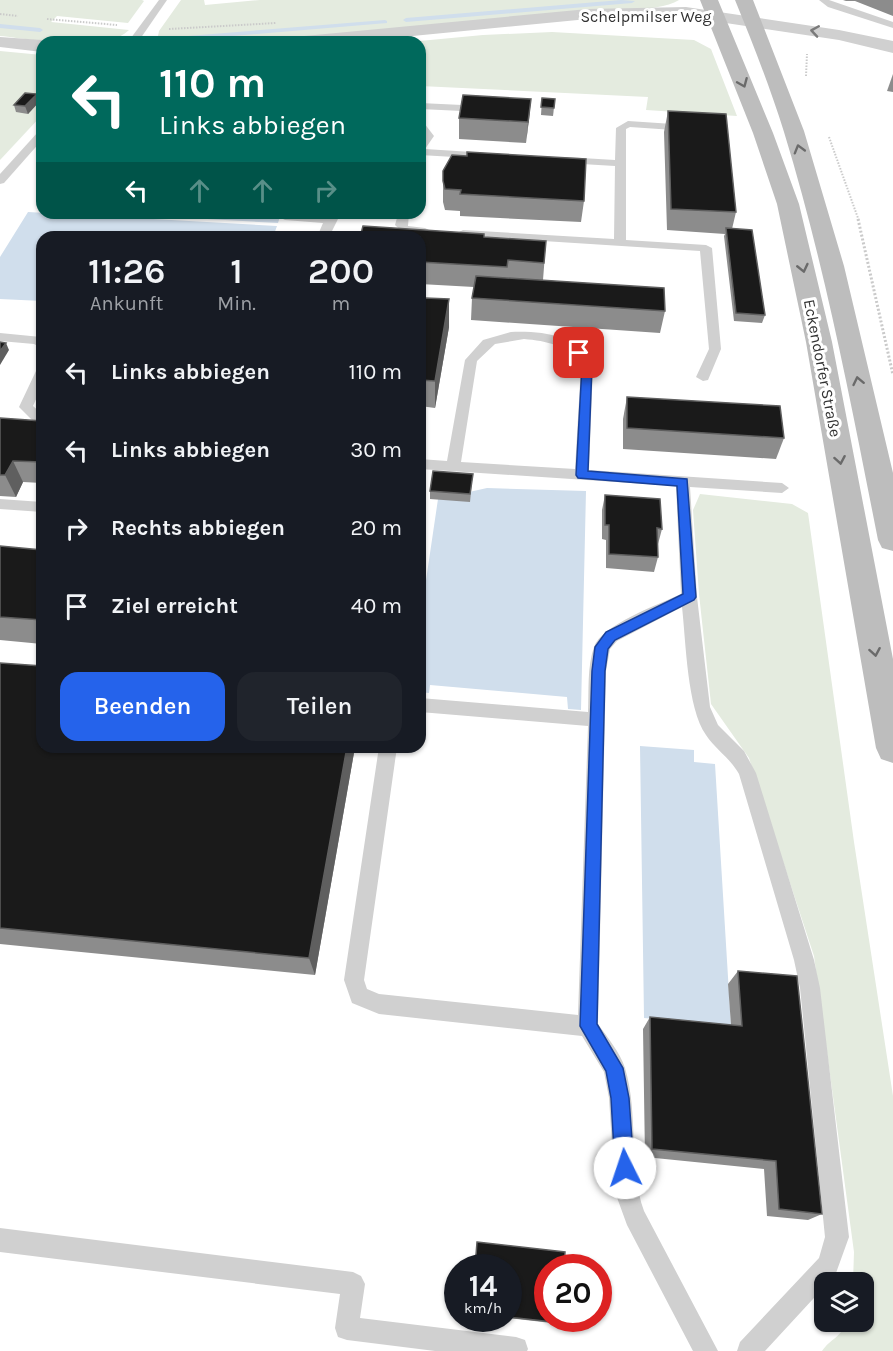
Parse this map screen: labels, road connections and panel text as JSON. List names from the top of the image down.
{
  "streets": {
    "main road": ["Eckendorfer Straße"],
    "street": ["Schelpmilser Weg"]
  },
  "crossings": [
    ["Schelpmilser Weg", "Eckendorfer Straße"]
  ],
  "page": {
    "turn": ["110 m", "Links abbiegen"],
    "eta": [
      "11:26",
      "Ankunft",
      "1",
      "Min.",
      "200",
      "m"
    ],
    "list": [
      {
        "name": "Links abbiegen",
        "value": "110 m"
      },
      {
        "name": "Links abbiegen",
        "value": "30 m"
      },
      {
        "name": "Rechts abbiegen",
        "value": "20 m"
      },
      {
        "name": "Ziel erreicht",
        "value": "40 m"
      }
    ],
    "buttons": ["Beenden", "Teilen"],
    "speed": "14 km/h",
    "limit": "20"
  }
}
